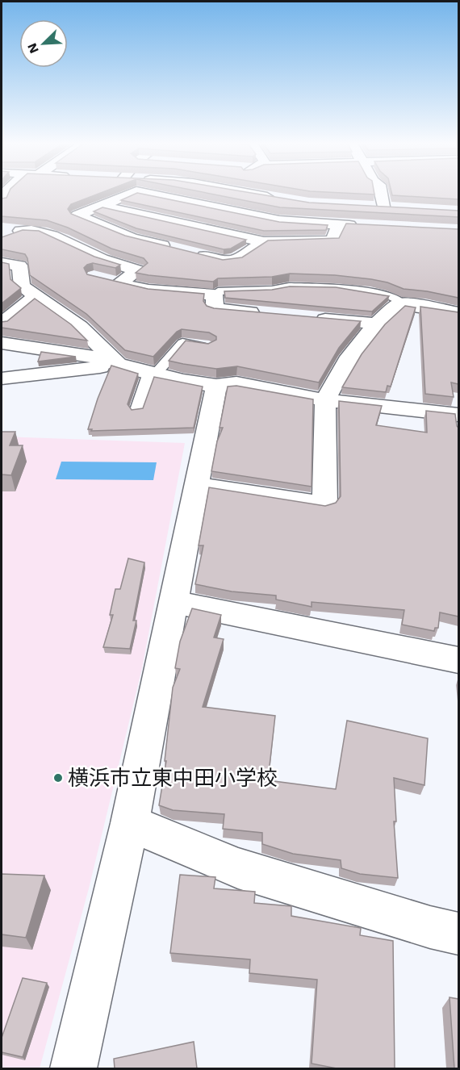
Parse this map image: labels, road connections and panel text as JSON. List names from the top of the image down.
{
  "places": ["横浜市立東中田小学校"],
  "north": "bottom left"
}
